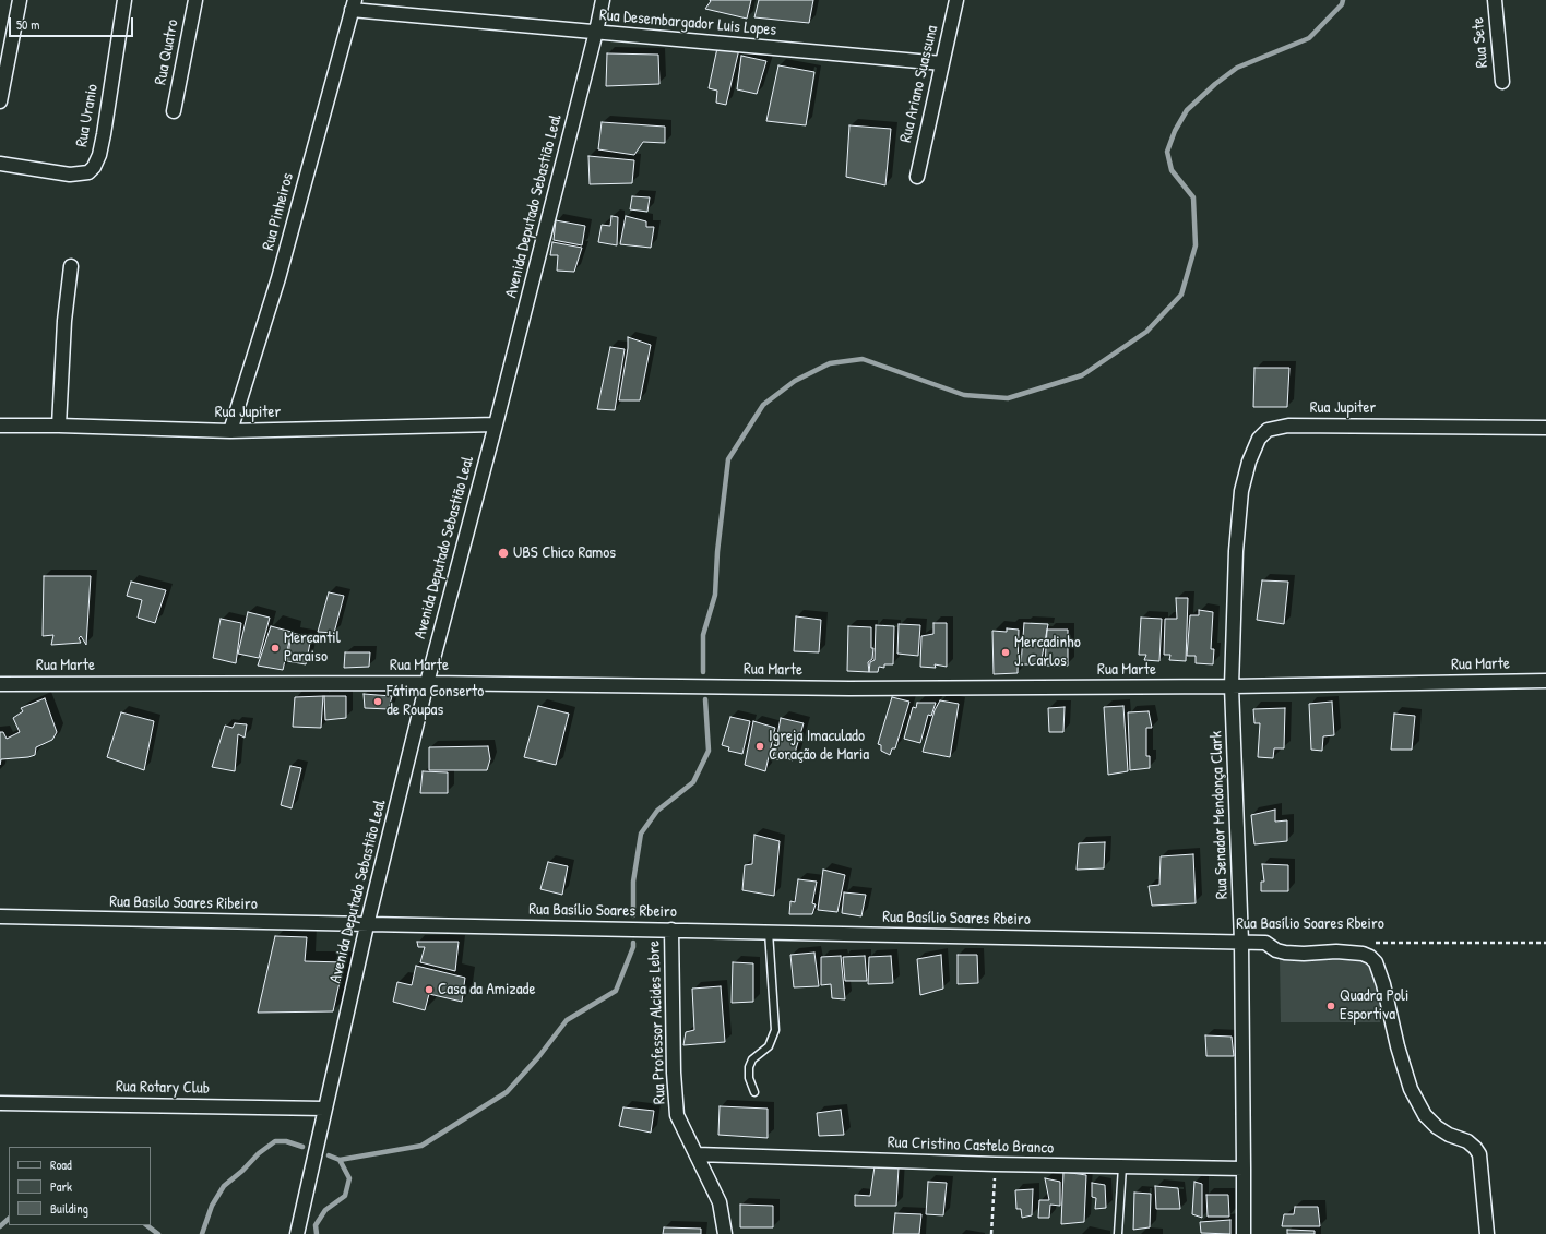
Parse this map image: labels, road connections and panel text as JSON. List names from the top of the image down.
{
  "streets": {
    "street": [
      "Rua Desembargador Luis Lopes",
      "Rua Sete",
      "Rua Quatro",
      "Rua Ariano Suassuna",
      "Rua Uranio",
      "Avenida Deputado Sebastião Leal",
      "Rua Pinheiros",
      "Rua Jupiter",
      "Rua Marte",
      "Rua Senador Mendonça Clark",
      "Rua Basilo Soares Ribeiro",
      "Rua Basílio Soares Rbeiro",
      "Rua Professor Alcides Lebre",
      "Rua Rotary Club",
      "Rua Cristino Castelo Branco"
    ]
  },
  "crossings": [
    ["Rua Desembargador Luis Lopes", "Rua Ariano Suassuna"],
    ["Rua Desembargador Luis Lopes", "Avenida Deputado Sebastião Leal"],
    ["Rua Desembargador Luis Lopes", "Rua Pinheiros"],
    ["Avenida Deputado Sebastião Leal", "Rua Jupiter"],
    ["Avenida Deputado Sebastião Leal", "Rua Marte"],
    ["Avenida Deputado Sebastião Leal", "Rua Basilo Soares Ribeiro"],
    ["Avenida Deputado Sebastião Leal", "Rua Basílio Soares Rbeiro"],
    ["Avenida Deputado Sebastião Leal", "Rua Rotary Club"],
    ["Rua Pinheiros", "Rua Jupiter"],
    ["Rua Jupiter", "Rua Senador Mendonça Clark"],
    ["Rua Marte", "Rua Senador Mendonça Clark"],
    ["Rua Senador Mendonça Clark", "Rua Basílio Soares Rbeiro"],
    ["Rua Senador Mendonça Clark", "Rua Cristino Castelo Branco"],
    ["Rua Basilo Soares Ribeiro", "Rua Basílio Soares Rbeiro"],
    ["Rua Basílio Soares Rbeiro", "Rua Professor Alcides Lebre"],
    ["Rua Professor Alcides Lebre", "Rua Cristino Castelo Branco"]
  ],
  "places": [
    "UBS Chico Ramos",
    "Mercantil Paraiso",
    "Mercadinho J. Carlos",
    "Fátima Conserto de Roupas",
    "Igreja Imaculado Coração de Maria",
    "Casa da Amizade",
    "Quadra Poli Esportiva"
  ],
  "legend": ["Road", "Park", "Building"],
  "scale_bar": "50 m"
}
